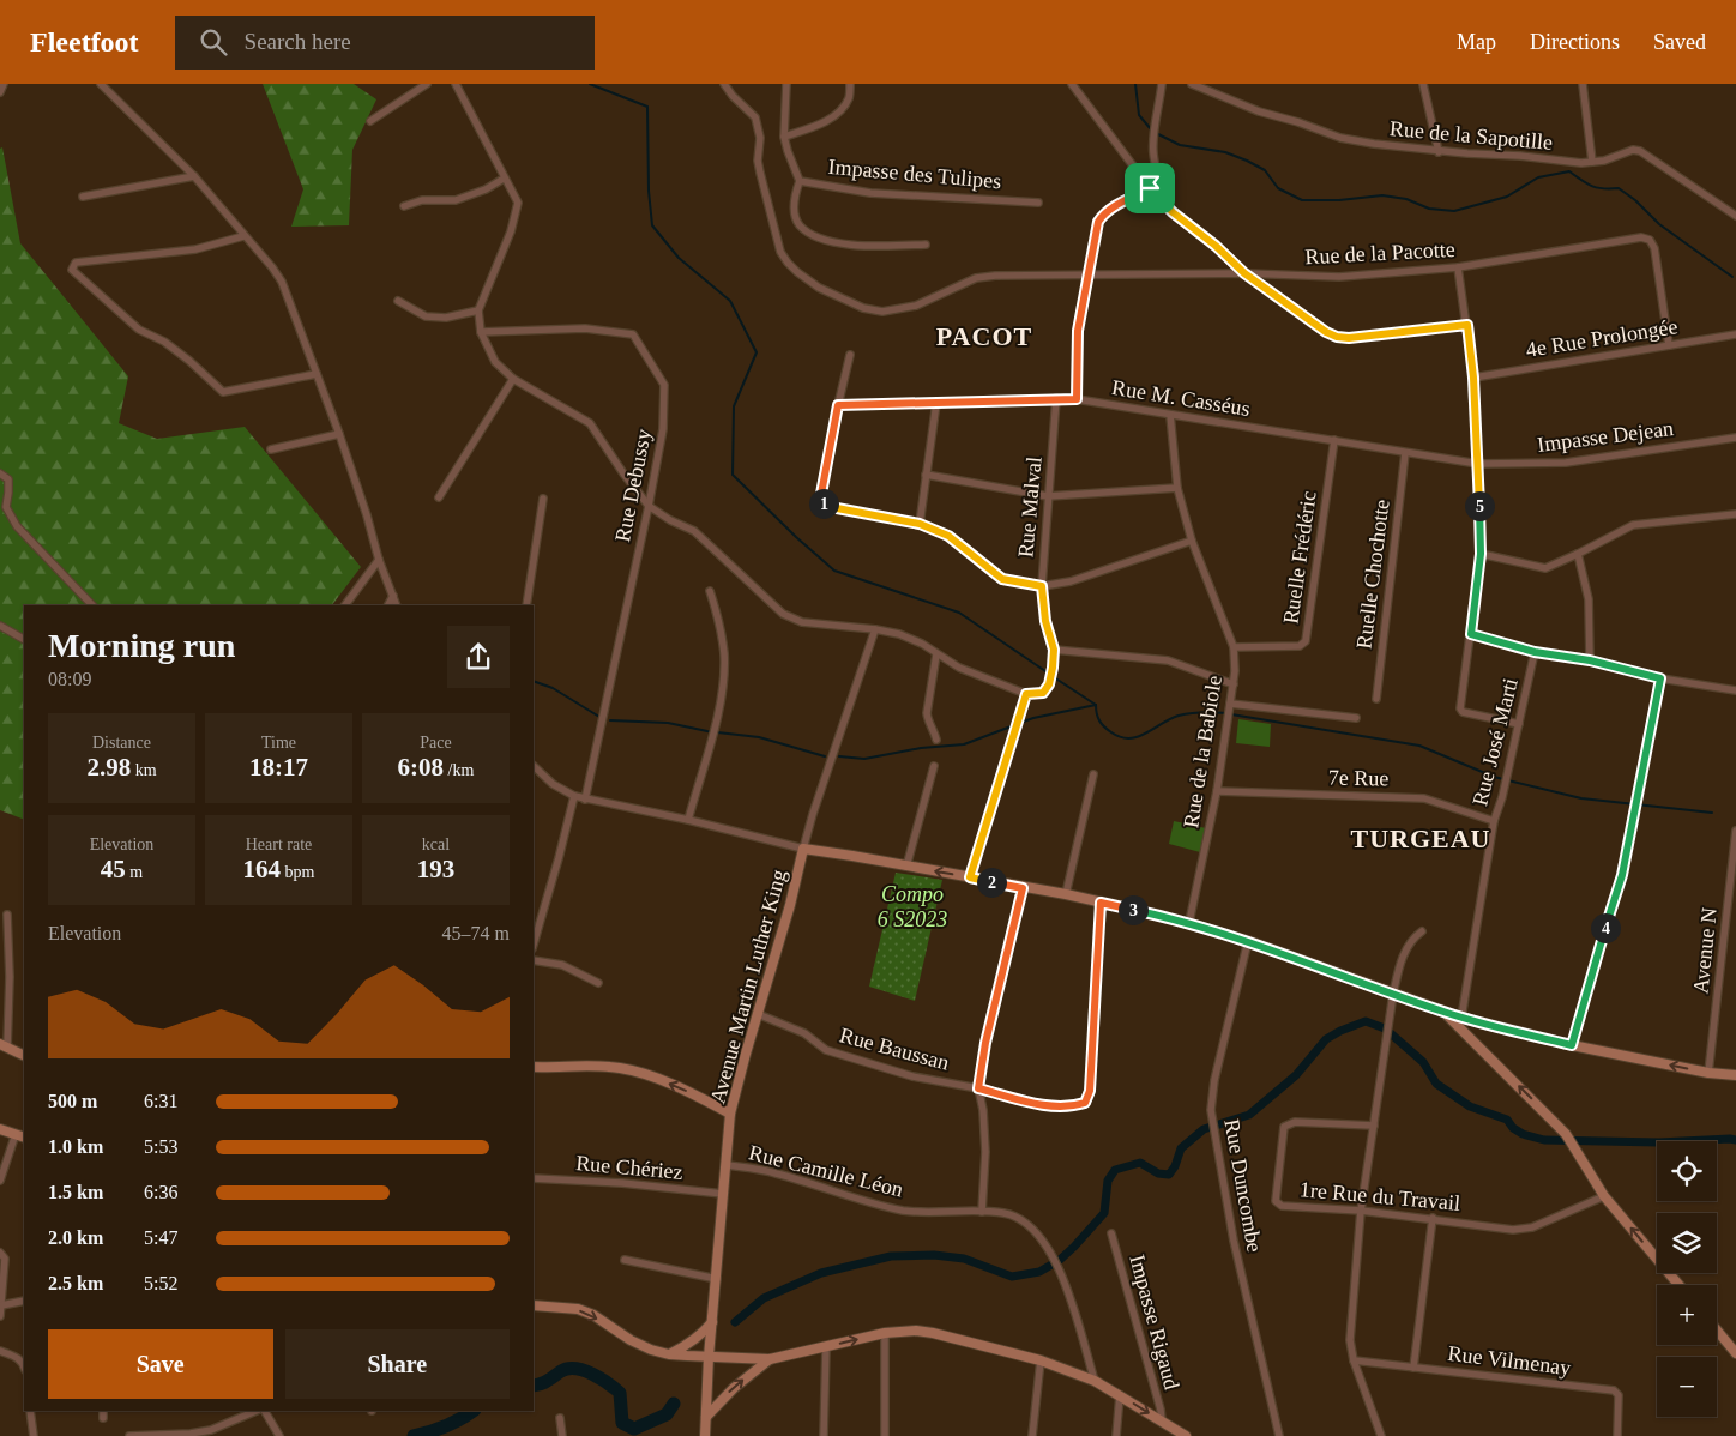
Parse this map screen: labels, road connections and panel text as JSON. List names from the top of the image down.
{
  "streets": {
    "street": [
      "Rue de la Sapotille",
      "Impasse des Tulipes",
      "Rue de la Pacotte",
      "4e Rue Prolongée",
      "Rue M. Casséus",
      "Impasse Dejean",
      "Rue Debussy",
      "Rue Malval",
      "Ruelle Frédéric",
      "Ruelle Chochotte",
      "Rue José Marti",
      "Rue de la Babiole",
      "7e Rue",
      "Avenue N",
      "Avenue Martin Luther King",
      "Rue Baussan",
      "Rue Chériez",
      "Rue Camille Léon",
      "Rue Duncombe",
      "1re Rue du Travail",
      "Impasse Rigaud",
      "Rue Vilmenay"
    ]
  },
  "crossings": [
    ["Rue de la Pacotte", "4e Rue Prolongée"],
    ["Rue M. Casséus", "Impasse Dejean"],
    ["Rue M. Casséus", "Rue Malval"],
    ["Rue M. Casséus", "Ruelle Frédéric"],
    ["Rue M. Casséus", "Ruelle Chochotte"],
    ["Rue M. Casséus", "Rue de la Babiole"],
    ["Ruelle Frédéric", "Rue de la Babiole"],
    ["Rue José Marti", "7e Rue"],
    ["Rue de la Babiole", "7e Rue"],
    ["Avenue Martin Luther King", "Rue Baussan"],
    ["Avenue Martin Luther King", "Rue Chériez"],
    ["Avenue Martin Luther King", "Rue Camille Léon"]
  ],
  "districts": ["PACOT", "TURGEAU"],
  "parks": ["Compo 6 S2023"],
  "page": {
    "header": "Fleetfoot",
    "search": "Search here",
    "nav": ["Map", "Directions", "Saved"],
    "pins": [
      "1",
      "5",
      "2",
      "3",
      "4"
    ],
    "heading": ["Morning run", "08:09"],
    "stats": [
      ["Distance", "2.98 km"],
      ["Time", "18:17"],
      ["Pace", "6:08 /km"],
      ["Elevation", "45 m"],
      ["Heart rate", "164 bpm"],
      ["kcal", "193"]
    ],
    "chart": ["Elevation", "45–74 m"],
    "list": [
      {
        "name": "500 m",
        "note": "6:31"
      },
      {
        "name": "1.0 km",
        "note": "5:53"
      },
      {
        "name": "1.5 km",
        "note": "6:36"
      },
      {
        "name": "2.0 km",
        "note": "5:47"
      },
      {
        "name": "2.5 km",
        "note": "5:52"
      }
    ],
    "map_buttons": ["+", "−"],
    "buttons": ["Save", "Share"]
  }
}
